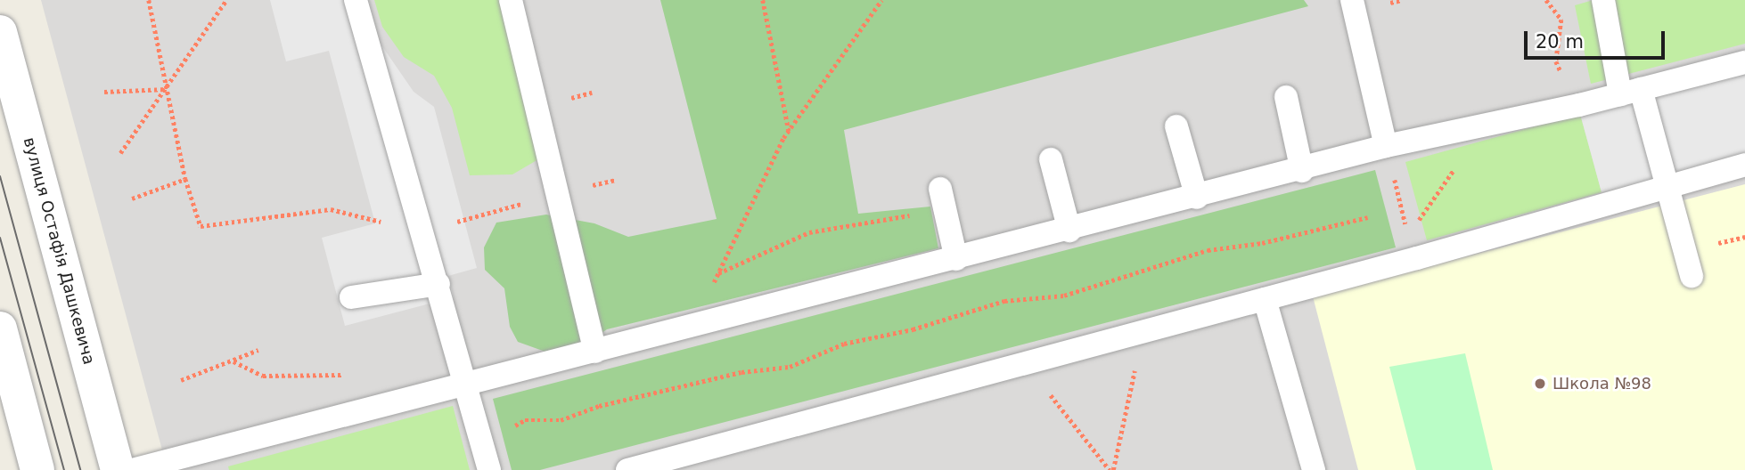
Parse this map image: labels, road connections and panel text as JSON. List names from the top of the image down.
{
  "streets": {
    "street": ["вулиця Остафія Дашкевича"]
  },
  "places": ["Школа №98"],
  "scale_bar": "20 m"
}
